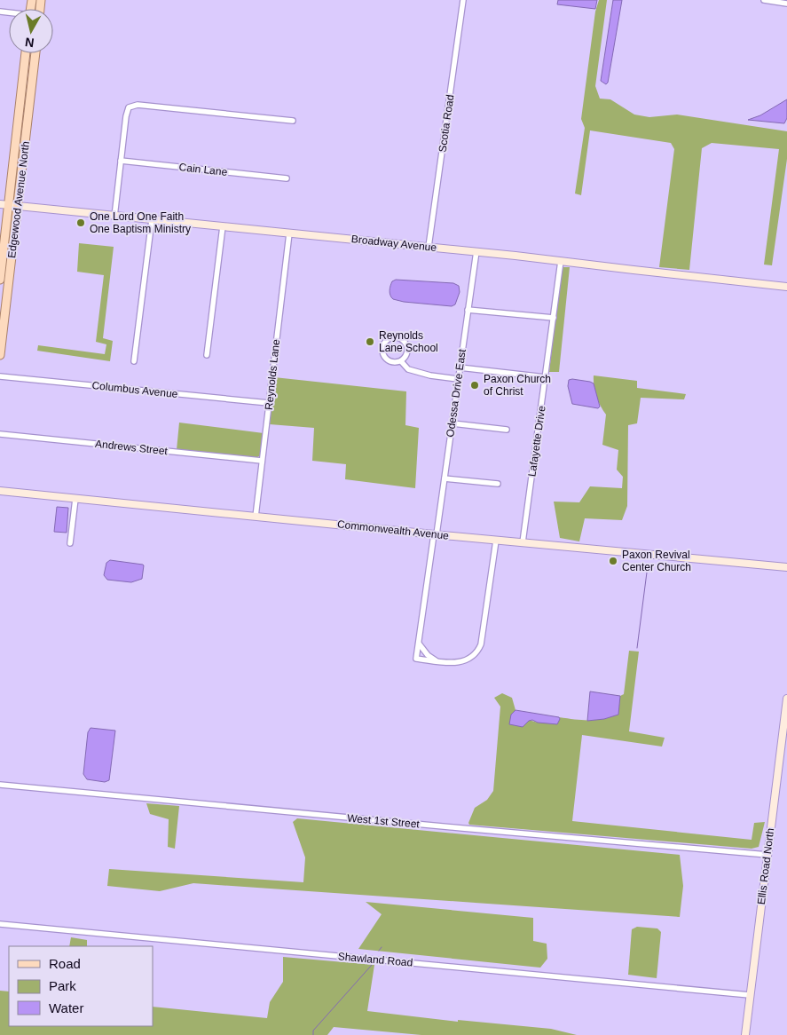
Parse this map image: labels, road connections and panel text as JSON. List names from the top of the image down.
{
  "streets": {
    "main road": ["Edgewood Avenue North"],
    "street": [
      "Scotia Road",
      "Cain Lane",
      "Broadway Avenue",
      "Reynolds Lane",
      "Columbus Avenue",
      "Odessa Drive East",
      "Lafayette Drive",
      "Andrews Street",
      "Commonwealth Avenue",
      "West 1st Street",
      "Ellis Road North",
      "Shawland Road"
    ]
  },
  "crossings": [
    ["Scotia Road", "Broadway Avenue"],
    ["Edgewood Avenue North", "Broadway Avenue"],
    ["Broadway Avenue", "Reynolds Lane"],
    ["Broadway Avenue", "Odessa Drive East"],
    ["Broadway Avenue", "Lafayette Drive"],
    ["Reynolds Lane", "Columbus Avenue"],
    ["Reynolds Lane", "Andrews Street"],
    ["Reynolds Lane", "Commonwealth Avenue"],
    ["Odessa Drive East", "Commonwealth Avenue"],
    ["Lafayette Drive", "Commonwealth Avenue"],
    ["West 1st Street", "Ellis Road North"],
    ["Ellis Road North", "Shawland Road"]
  ],
  "places": [
    "One Lord One Faith One Baptism Ministry",
    "Reynolds Lane School",
    "Paxon Church of Christ",
    "Paxon Revival Center Church"
  ],
  "legend": ["Road", "Park", "Water"],
  "north": "bottom"
}
